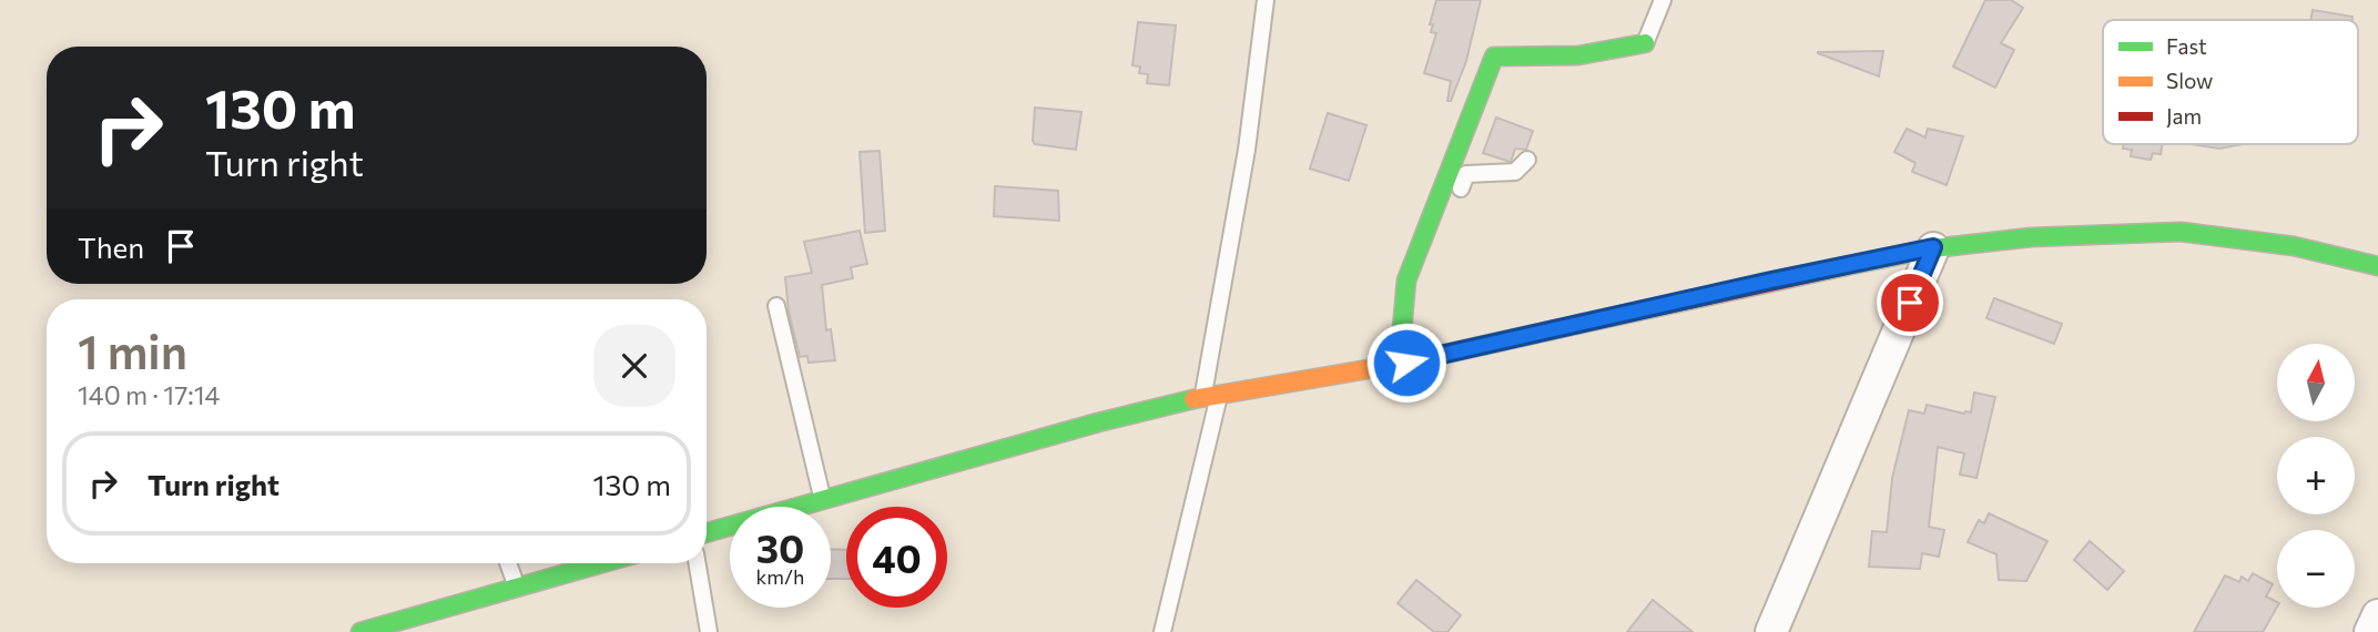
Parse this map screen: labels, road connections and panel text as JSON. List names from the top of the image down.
{
  "legend": ["Fast", "Slow", "Jam"],
  "north": "top",
  "page": {
    "turn": ["130 m", "Turn right"],
    "then": "Then",
    "heading": ["1 min", "140 m · 17:14"],
    "map_buttons": ["+", "−"],
    "list": [
      {
        "name": "Turn right",
        "value": "130 m"
      }
    ],
    "speed": "30 km/h",
    "limit": "40"
  }
}
